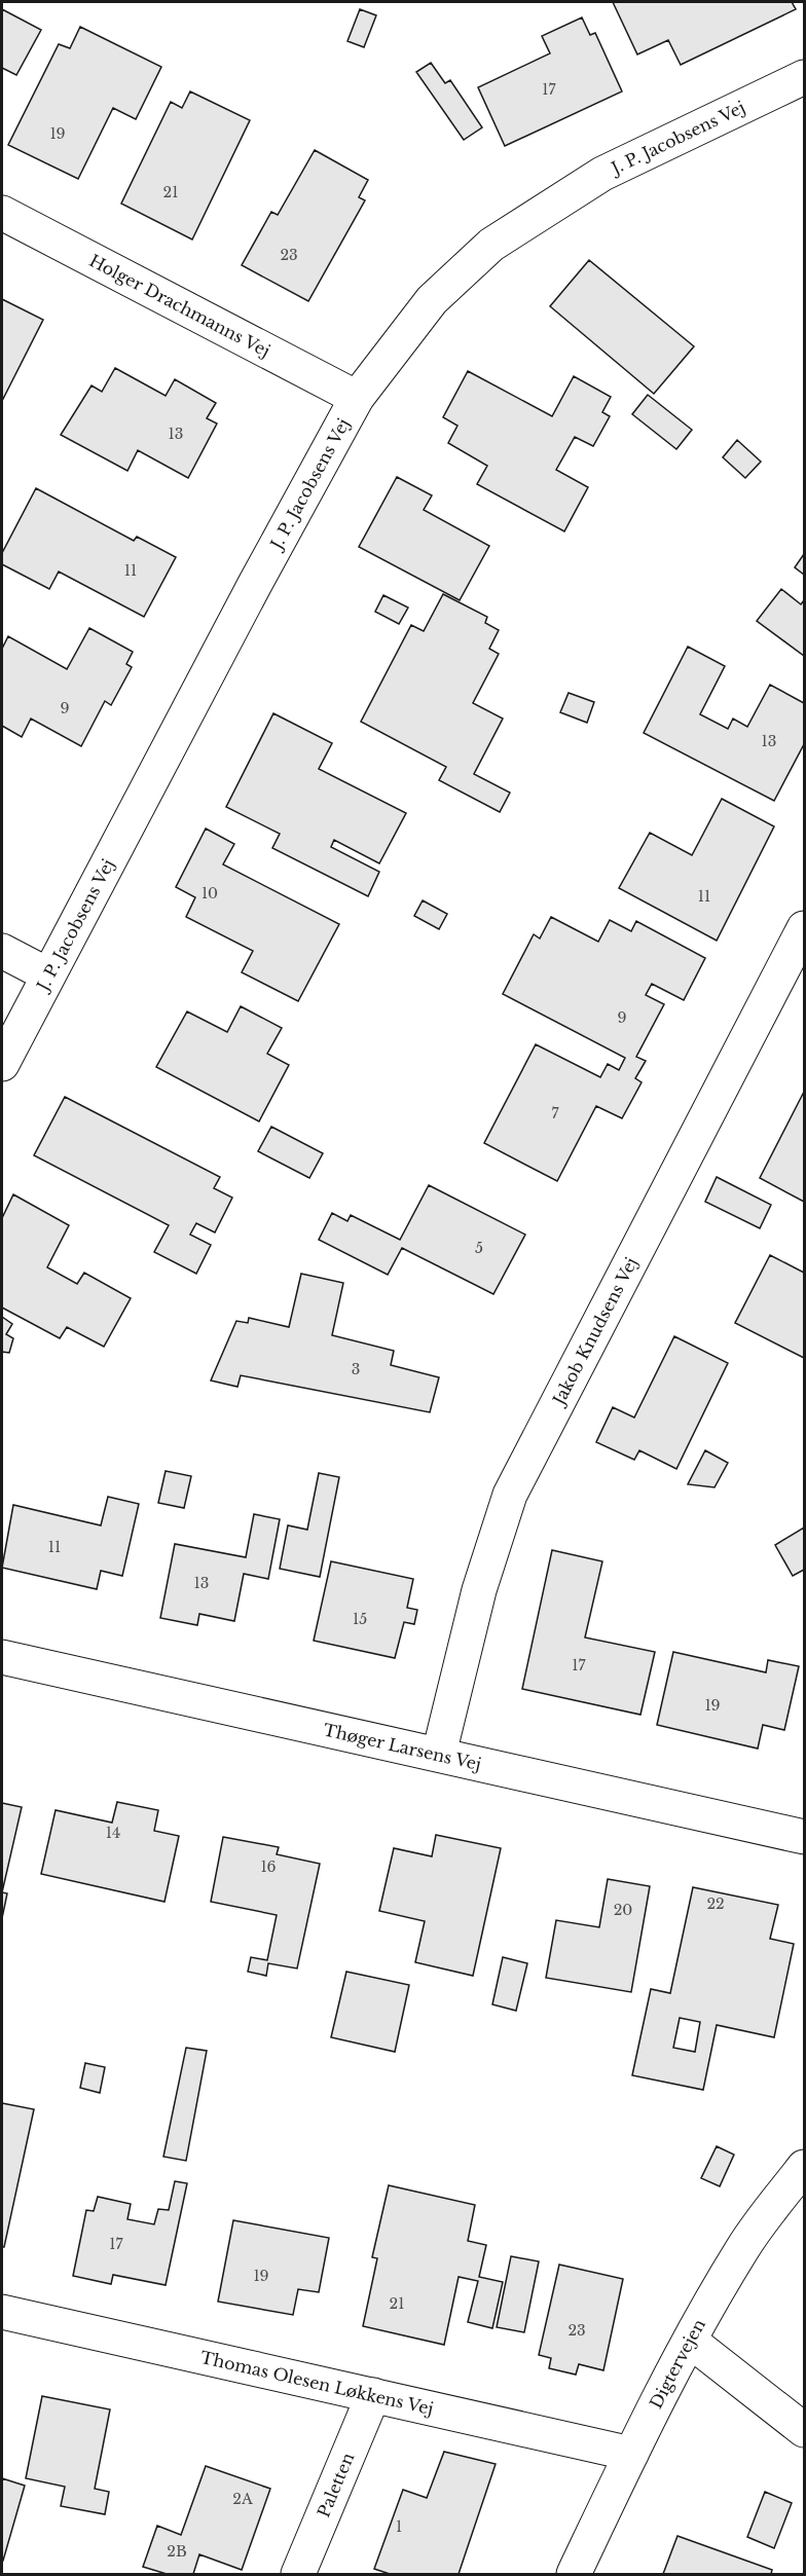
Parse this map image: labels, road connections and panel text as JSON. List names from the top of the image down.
{
  "streets": {
    "street": [
      "J. P. Jacobsens Vej",
      "Holger Drachmanns Vej",
      "Jakob Knudsens Vej",
      "Thøger Larsens Vej",
      "Digtervejen",
      "Thomas Olesen Løkkens Vej",
      "Paletten"
    ]
  },
  "crossings": [
    ["J. P. Jacobsens Vej", "Holger Drachmanns Vej"],
    ["Jakob Knudsens Vej", "Thøger Larsens Vej"],
    ["Digtervejen", "Thomas Olesen Løkkens Vej"],
    ["Thomas Olesen Løkkens Vej", "Paletten"]
  ],
  "house_numbers": [
    "17",
    "19",
    "21",
    "23",
    "13",
    "11",
    "9",
    "13",
    "10",
    "11",
    "9",
    "7",
    "5",
    "3",
    "11",
    "13",
    "15",
    "17",
    "19",
    "14",
    "16",
    "22",
    "20",
    "17",
    "19",
    "21",
    "23",
    "2A",
    "1",
    "2B"
  ]
}
